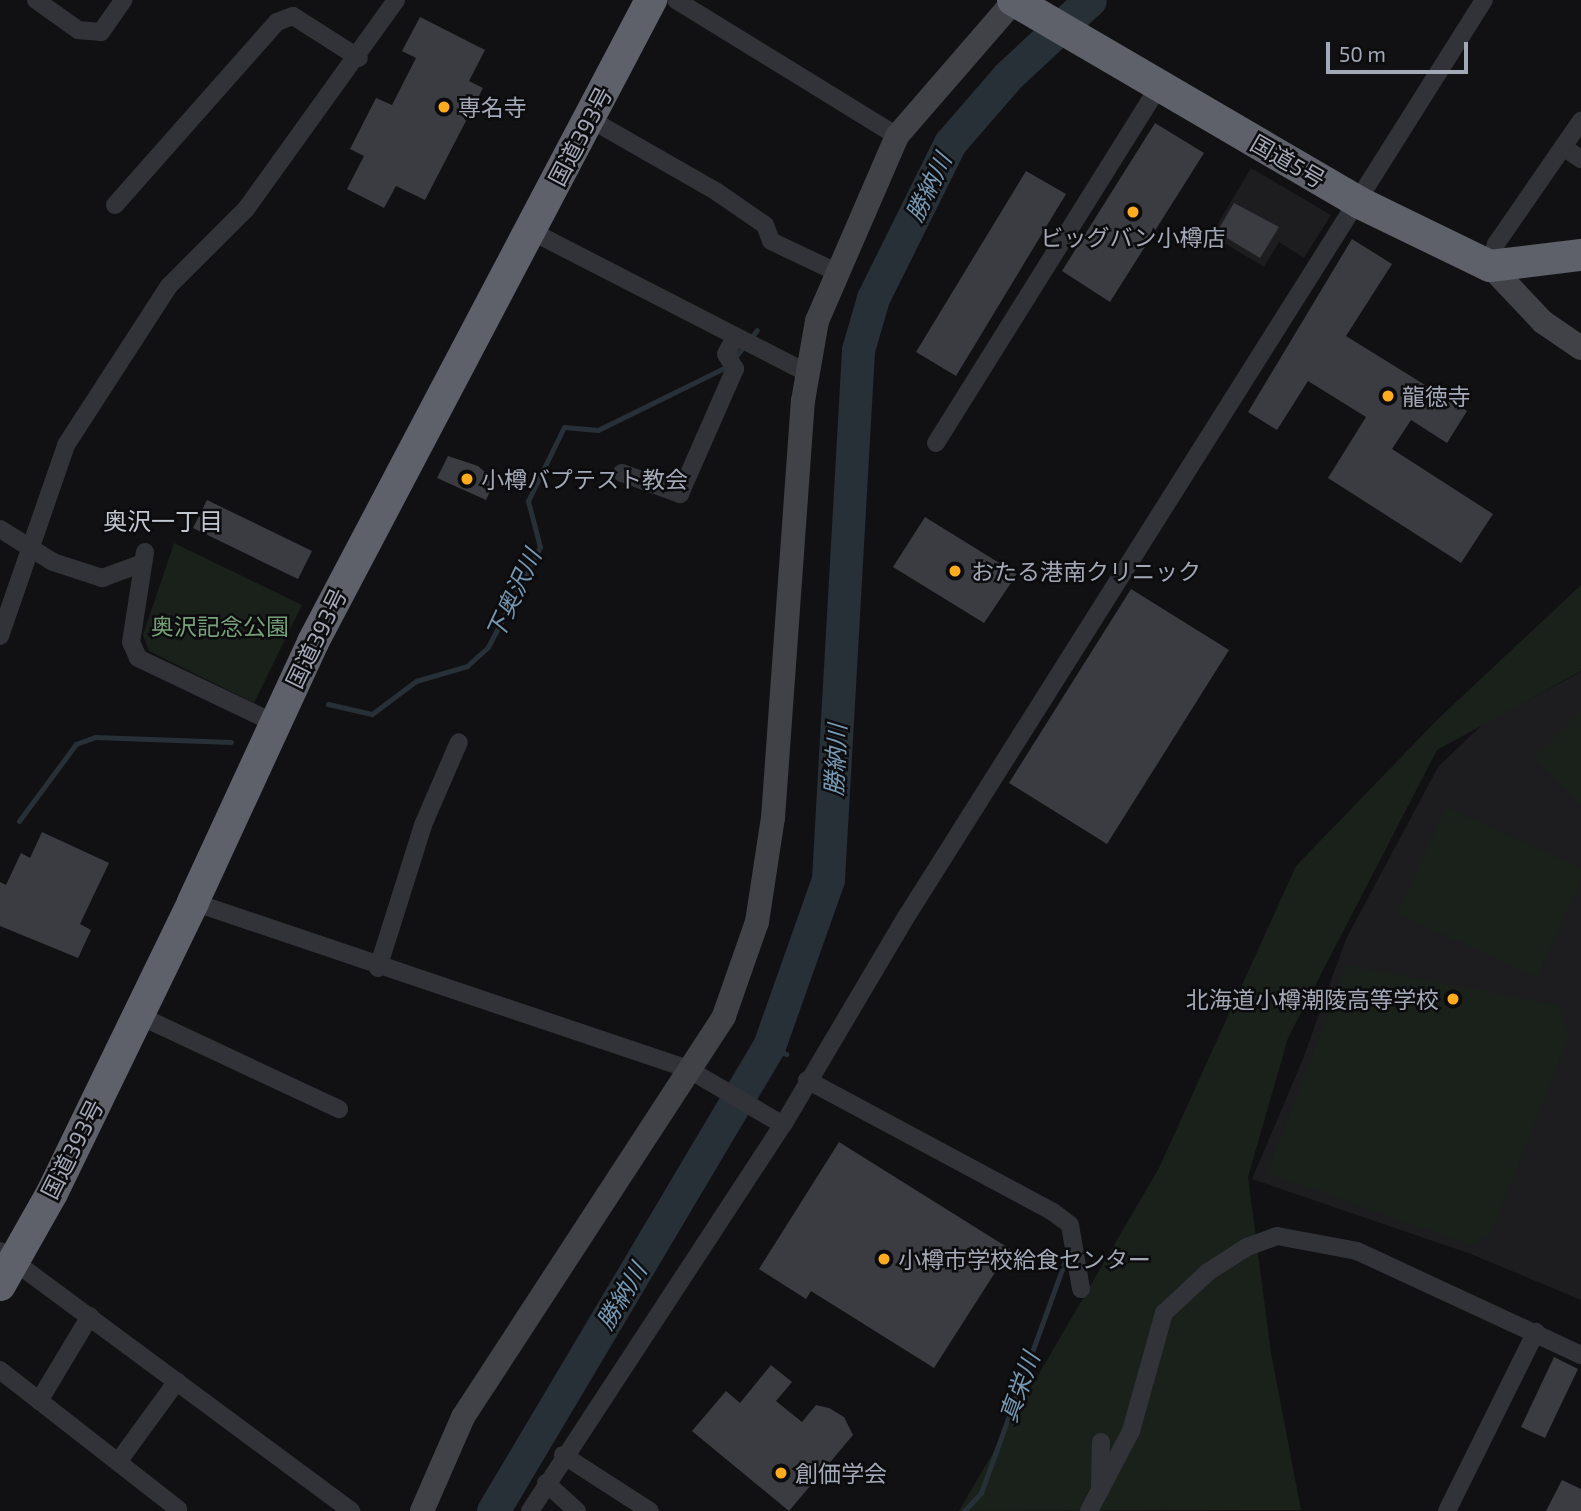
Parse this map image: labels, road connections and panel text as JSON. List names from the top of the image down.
{
  "streets": {
    "highway": ["国道393号", "国道5号"]
  },
  "districts": ["奥沢一丁目"],
  "water": ["勝納川", "下奥沢川", "真栄川"],
  "parks": ["奥沢記念公園"],
  "places": [
    "専名寺",
    "ビッグバン小樽店",
    "龍徳寺",
    "小樽バプテスト教会",
    "おたる港南クリニック",
    "北海道小樽潮陵高等学校",
    "小樽市学校給食センター",
    "創価学会"
  ],
  "scale_bar": "50 m"
}
